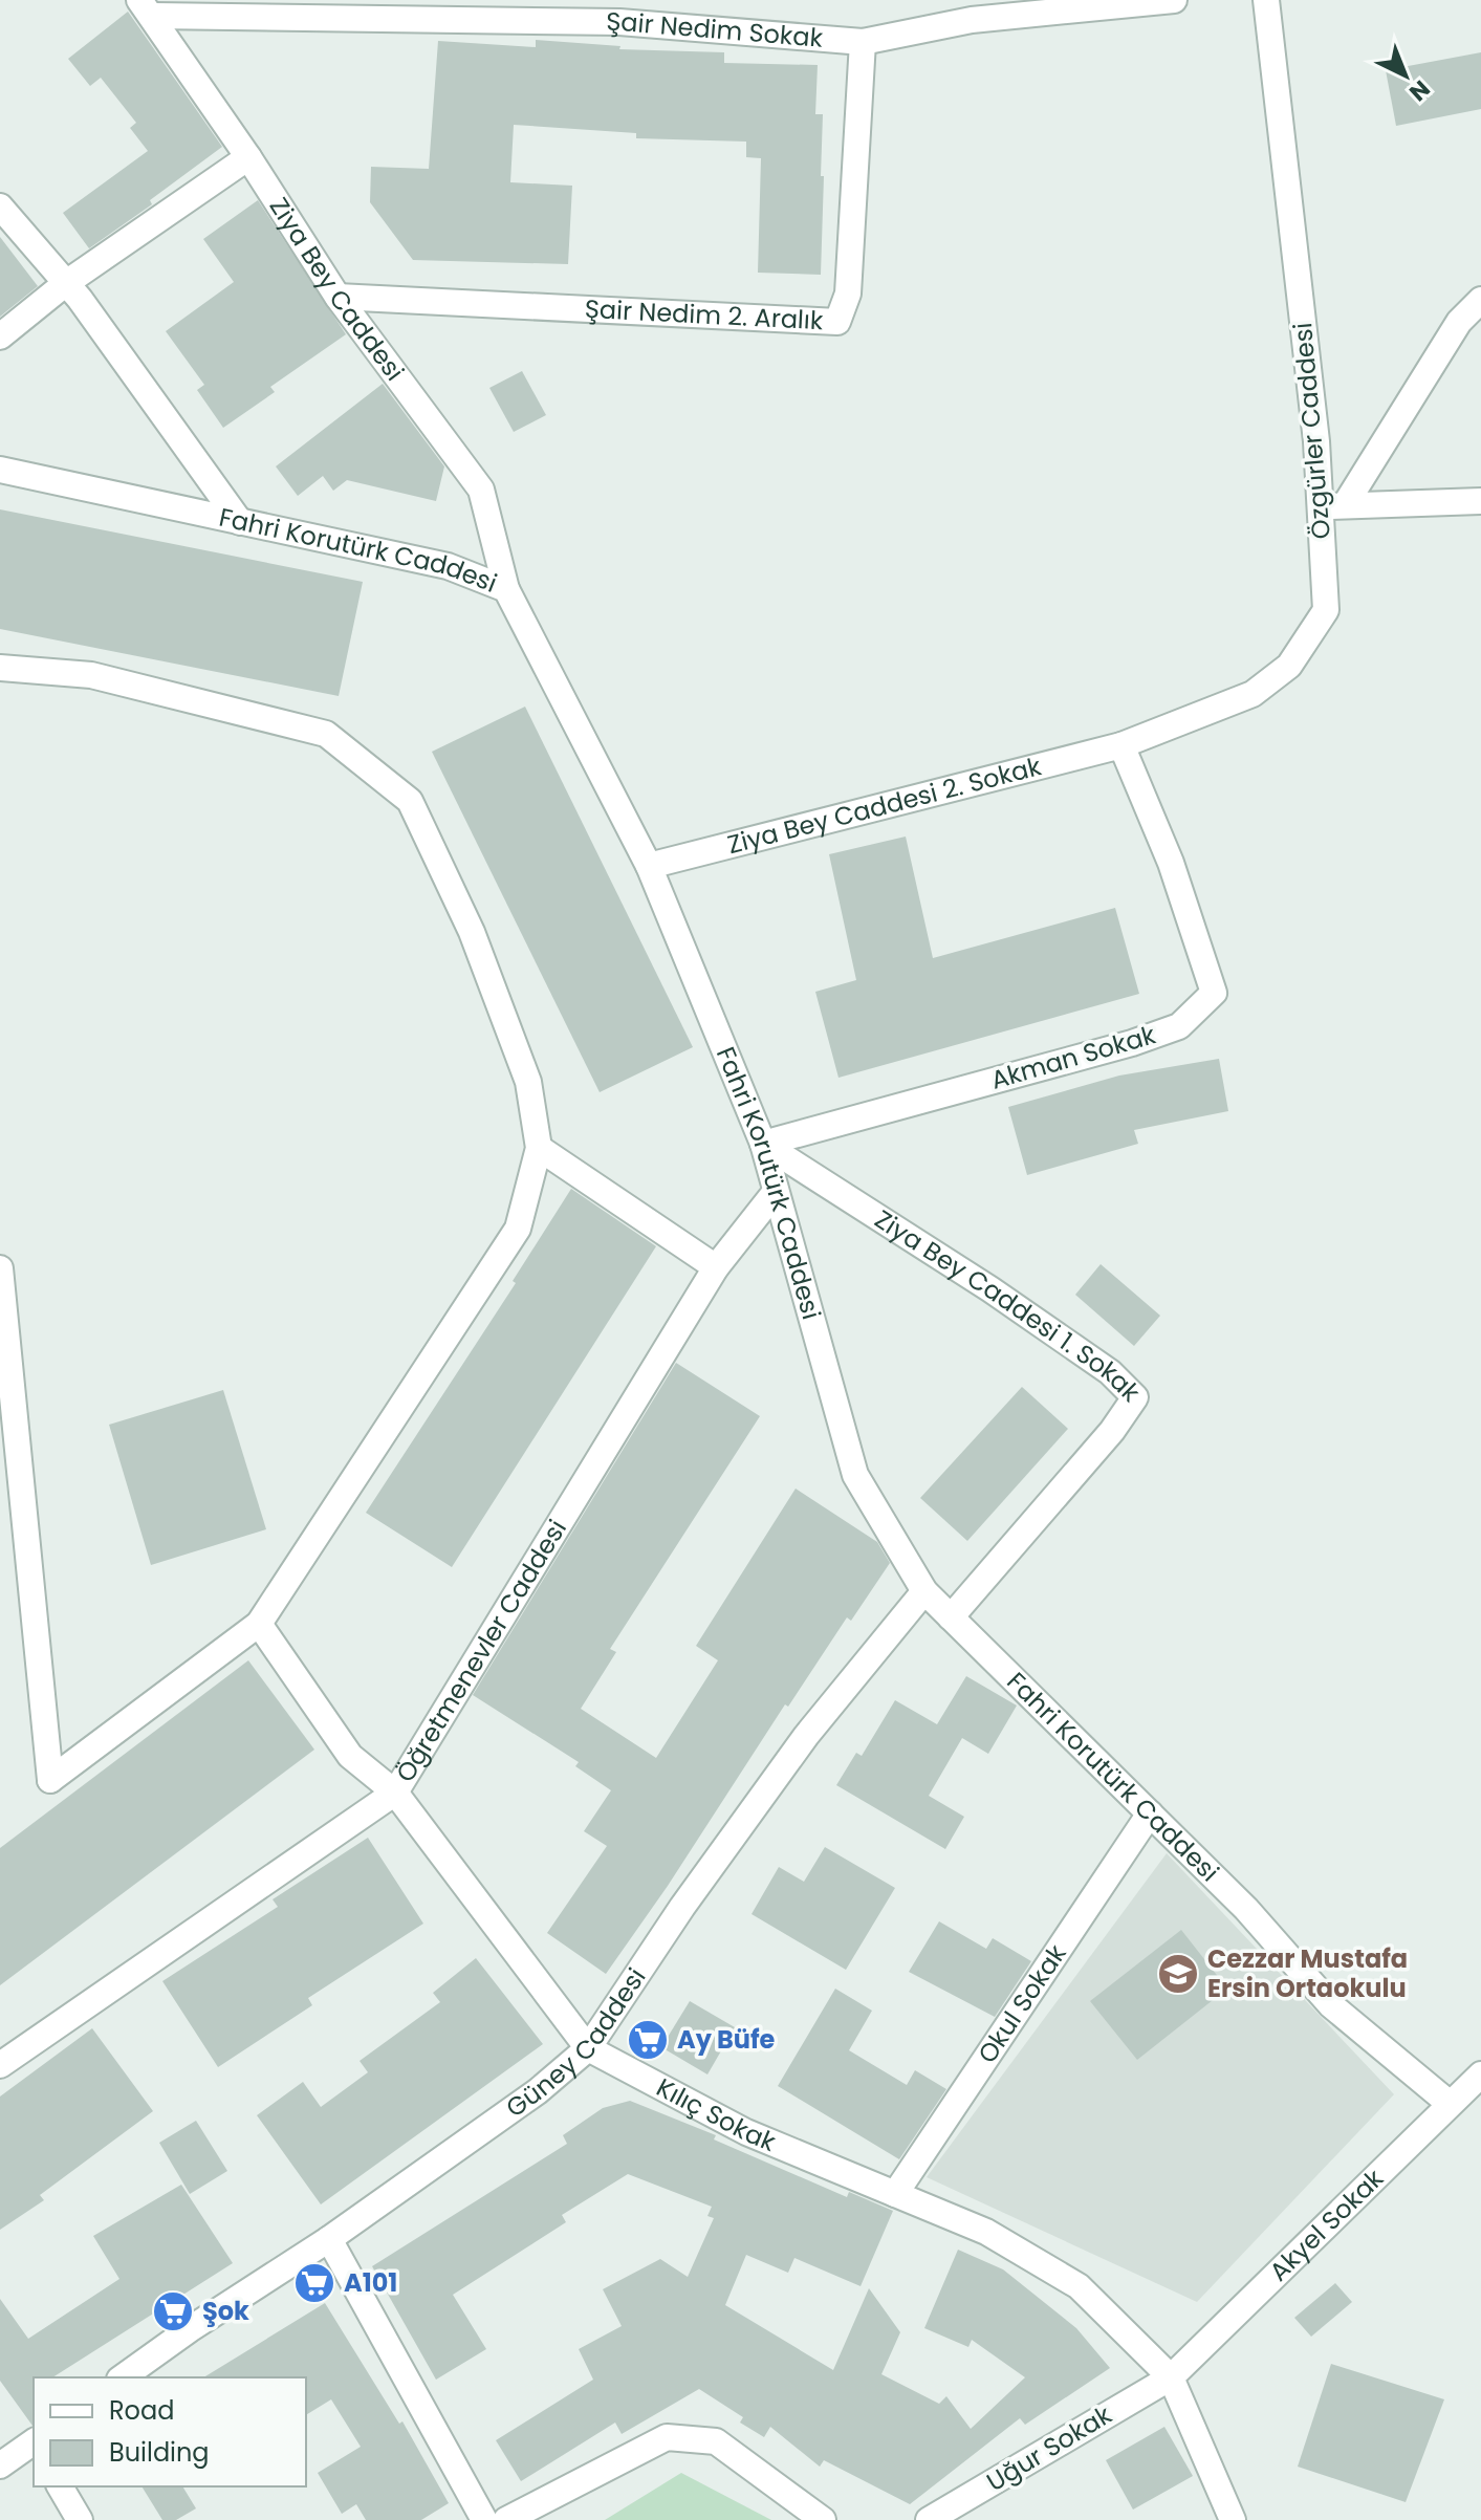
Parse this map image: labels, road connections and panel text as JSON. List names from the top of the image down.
{
  "streets": {
    "street": [
      "Şair Nedim Sokak",
      "Ziya Bey Caddesi",
      "Şair Nedim 2. Aralık",
      "Özgürler Caddesi",
      "Fahri Korutürk Caddesi",
      "Ziya Bey Caddesi 2. Sokak",
      "Akman Sokak",
      "Ziya Bey Caddesi 1. Sokak",
      "Öğretmenevler Caddesi",
      "Okul Sokak",
      "Güney Caddesi",
      "Kılıç Sokak",
      "Akyel Sokak",
      "Uğur Sokak"
    ]
  },
  "crossings": [
    ["Şair Nedim Sokak", "Ziya Bey Caddesi"],
    ["Şair Nedim Sokak", "Şair Nedim 2. Aralık"],
    ["Ziya Bey Caddesi", "Şair Nedim 2. Aralık"],
    ["Ziya Bey Caddesi", "Fahri Korutürk Caddesi"],
    ["Özgürler Caddesi", "Ziya Bey Caddesi 2. Sokak"],
    ["Özgürler Caddesi", "Akman Sokak"],
    ["Fahri Korutürk Caddesi", "Ziya Bey Caddesi 2. Sokak"],
    ["Fahri Korutürk Caddesi", "Akman Sokak"],
    ["Fahri Korutürk Caddesi", "Ziya Bey Caddesi 1. Sokak"],
    ["Fahri Korutürk Caddesi", "Öğretmenevler Caddesi"],
    ["Fahri Korutürk Caddesi", "Okul Sokak"],
    ["Fahri Korutürk Caddesi", "Güney Caddesi"],
    ["Fahri Korutürk Caddesi", "Akyel Sokak"],
    ["Ziya Bey Caddesi 2. Sokak", "Akman Sokak"],
    ["Akman Sokak", "Ziya Bey Caddesi 1. Sokak"],
    ["Öğretmenevler Caddesi", "Kılıç Sokak"],
    ["Okul Sokak", "Kılıç Sokak"],
    ["Güney Caddesi", "Kılıç Sokak"],
    ["Kılıç Sokak", "Akyel Sokak"],
    ["Kılıç Sokak", "Uğur Sokak"],
    ["Akyel Sokak", "Uğur Sokak"]
  ],
  "places": {
    "school or university": ["Cezzar Mustafa Ersin Ortaokulu"],
    "supermarket": ["Ay Büfe", "A101", "Şok"]
  },
  "legend": ["Road", "Building"],
  "north": "bottom right"
}
